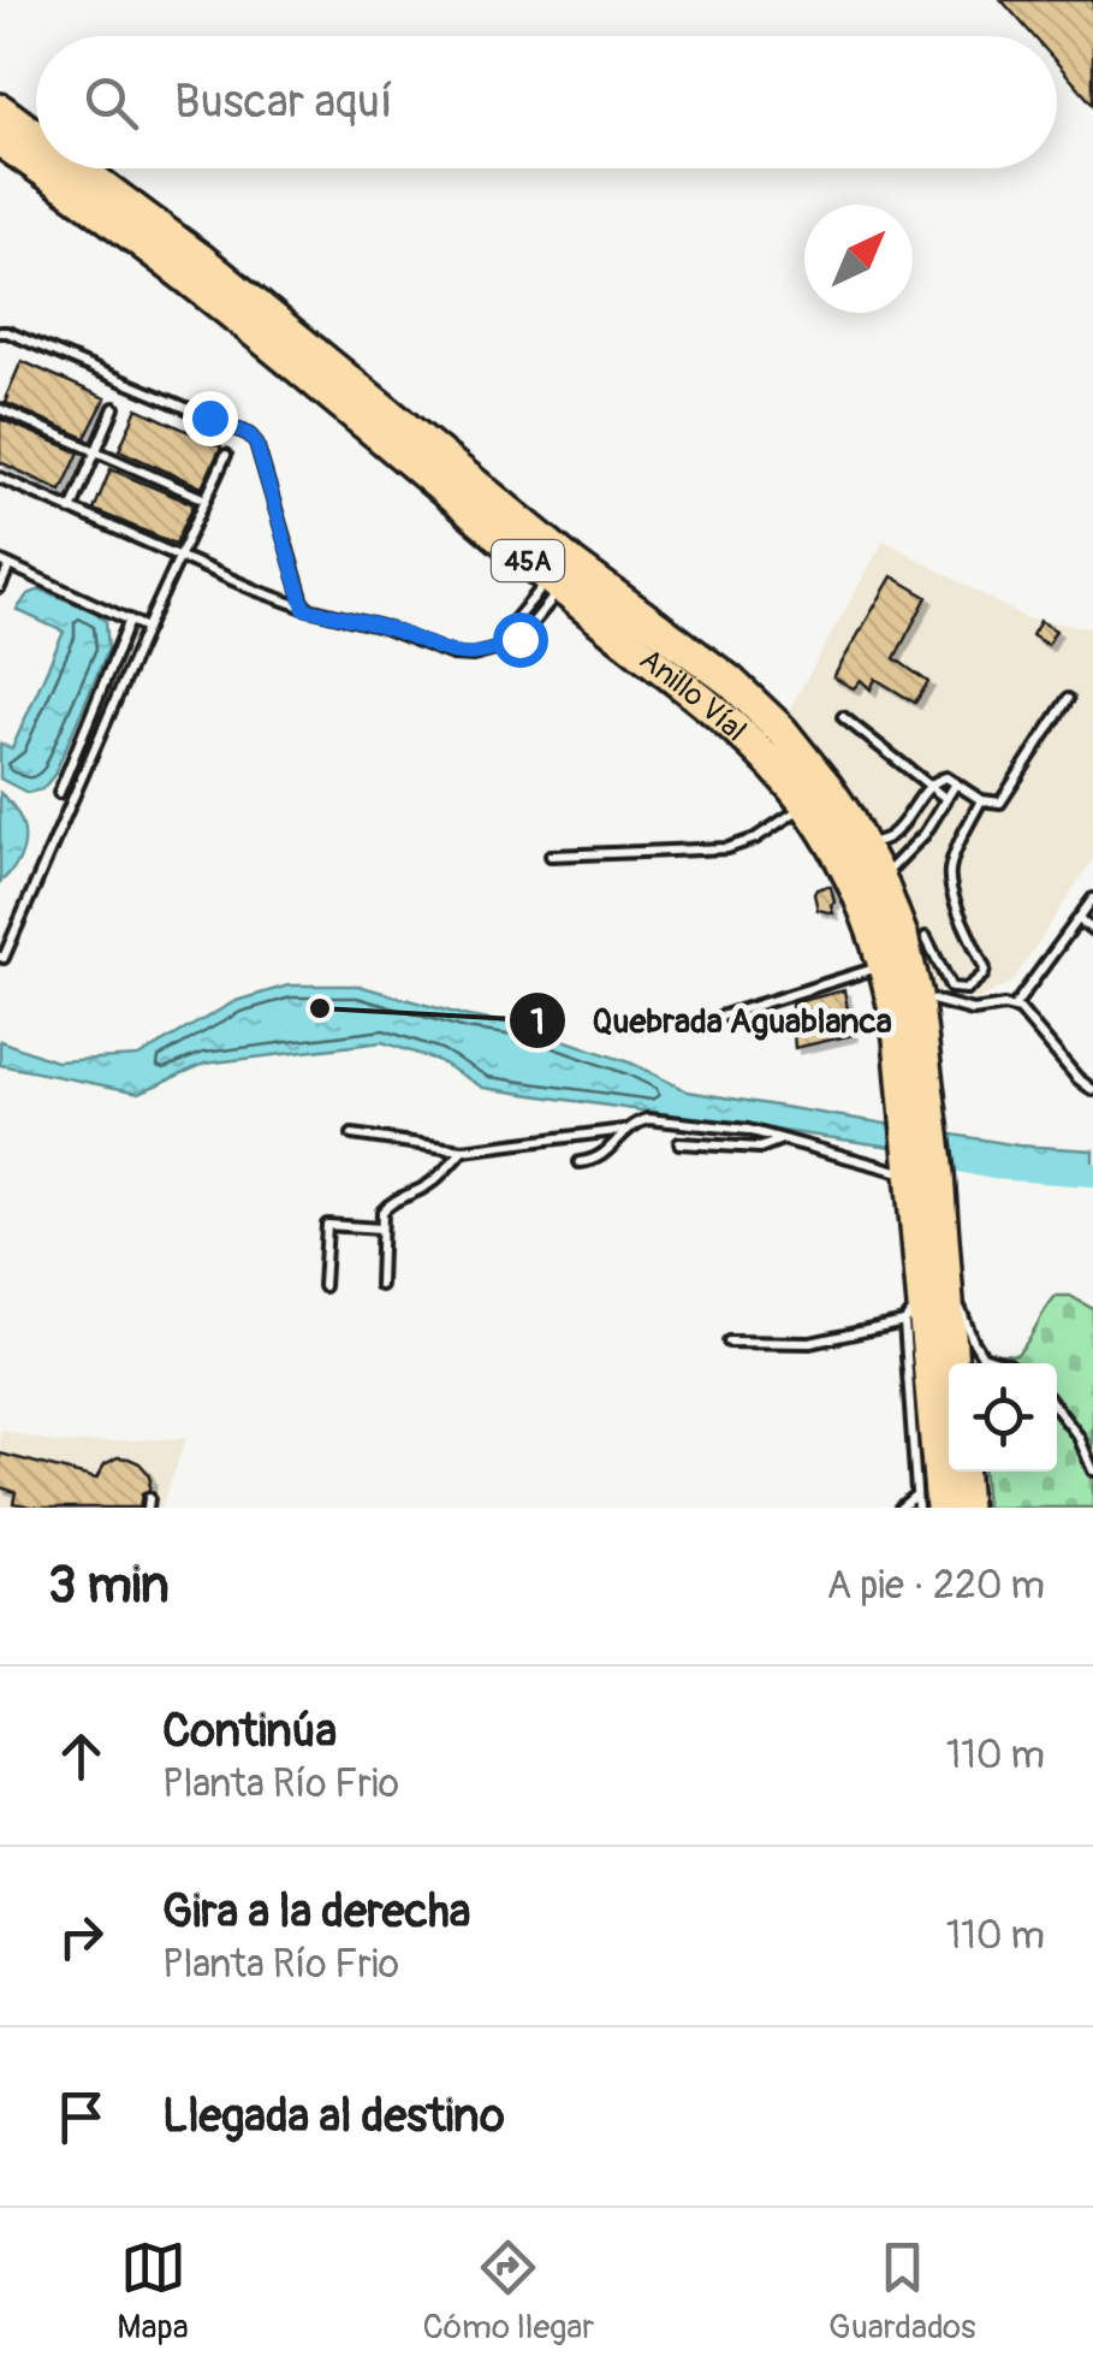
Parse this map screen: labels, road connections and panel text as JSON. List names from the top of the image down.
{
  "streets": {
    "highway": ["45A", "Anillo Víal"]
  },
  "places": ["Quebrada Aguablanca"],
  "north": "top right",
  "page": {
    "search": "Buscar aquí",
    "heading": ["3 min", "A pie · 220 m"],
    "list": [
      ["Continúa", "Planta Río Frio", "110 m"],
      ["Gira a la derecha", "Planta Río Frio", "110 m"],
      "Llegada al destino"
    ],
    "nav": ["Mapa", "Cómo llegar", "Guardados"]
  }
}
